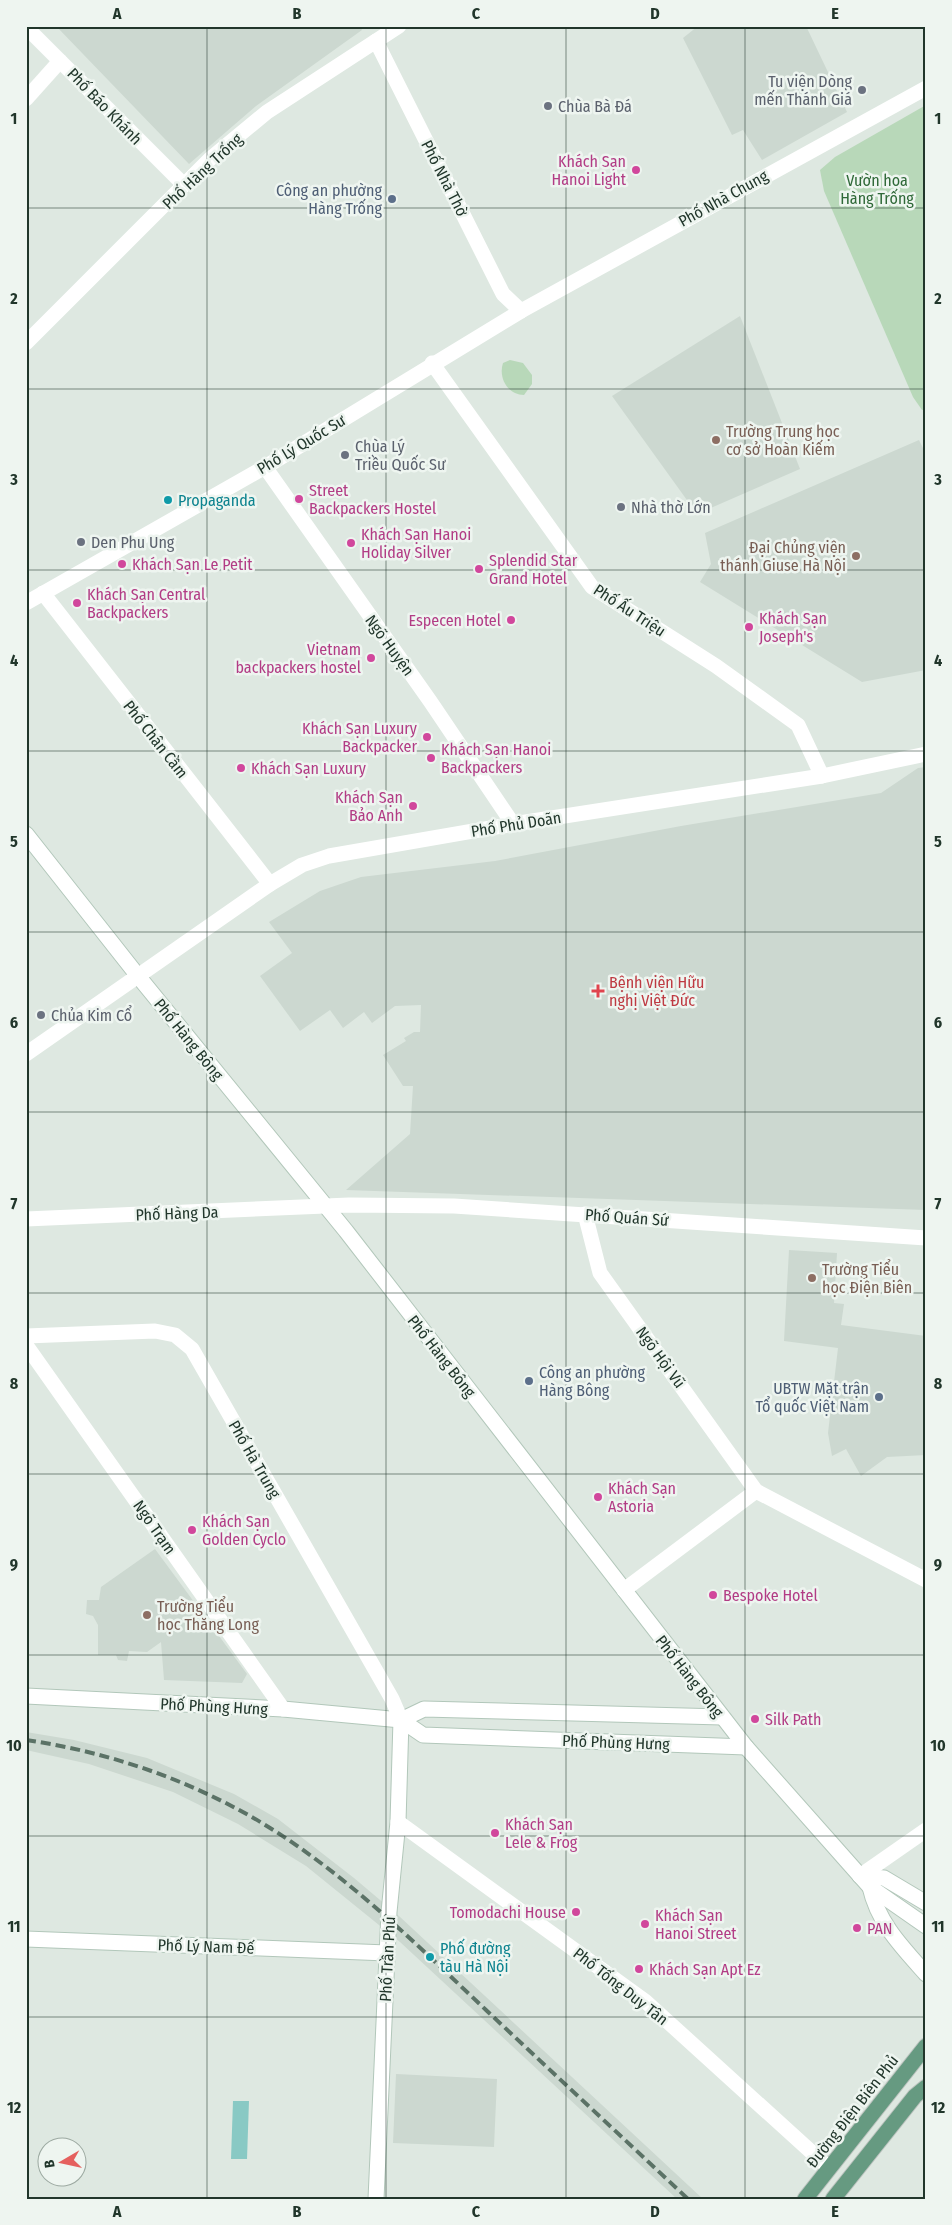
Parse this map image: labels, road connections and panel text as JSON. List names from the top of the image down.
{
  "streets": {
    "main road": ["Đường Điện Biên Phủ"],
    "street": [
      "Phố Báo Khánh",
      "Phố Hàng Trống",
      "Phố Nhà Thờ",
      "Phố Nhà Chung",
      "Phố Lý Quốc Sư",
      "Phố Ấu Triệu",
      "Ngõ Huyện",
      "Phố Chân Cầm",
      "Phố Phủ Doãn",
      "Phố Hàng Bông",
      "Phố Hàng Da",
      "Phố Quán Sứ",
      "Ngõ Hội Vũ",
      "Phố Hà Trung",
      "Ngõ Trạm",
      "Phố Phùng Hưng",
      "Phố Lý Nam Đế",
      "Phố Trần Phú",
      "Phố Tống Duy Tân"
    ]
  },
  "crossings": [
    ["Phố Báo Khánh", "Phố Hàng Trống"],
    ["Phố Hàng Trống", "Phố Nhà Thờ"],
    ["Phố Nhà Thờ", "Phố Nhà Chung"],
    ["Phố Nhà Thờ", "Phố Lý Quốc Sư"],
    ["Phố Nhà Chung", "Phố Lý Quốc Sư"],
    ["Phố Lý Quốc Sư", "Phố Ấu Triệu"],
    ["Phố Lý Quốc Sư", "Ngõ Huyện"],
    ["Phố Lý Quốc Sư", "Phố Chân Cầm"],
    ["Phố Ấu Triệu", "Phố Phủ Doãn"],
    ["Ngõ Huyện", "Phố Phủ Doãn"],
    ["Phố Chân Cầm", "Phố Phủ Doãn"],
    ["Phố Phủ Doãn", "Phố Hàng Bông"],
    ["Phố Hàng Bông", "Phố Hàng Da"],
    ["Phố Hàng Bông", "Phố Quán Sứ"],
    ["Phố Hàng Bông", "Phố Phùng Hưng"],
    ["Phố Hàng Da", "Phố Quán Sứ"],
    ["Phố Quán Sứ", "Ngõ Hội Vũ"],
    ["Phố Hà Trung", "Phố Phùng Hưng"],
    ["Phố Hà Trung", "Phố Trần Phú"],
    ["Ngõ Trạm", "Phố Phùng Hưng"],
    ["Phố Phùng Hưng", "Phố Trần Phú"],
    ["Phố Lý Nam Đế", "Phố Trần Phú"],
    ["Phố Trần Phú", "Phố Tống Duy Tân"],
    ["Phố Tống Duy Tân", "Đường Điện Biên Phủ"]
  ],
  "parks": ["Vườn hoa Hàng Trống"],
  "places": {
    "other": [
      "Tu viện Dòng mến Thánh Giá",
      "Chùa Bà Đá",
      "Khách Sạn Hanoi Light",
      "Công an phường Hàng Trống",
      "Trường Trung học cơ sở Hoàn Kiếm",
      "Chùa Lý Triều Quốc Sư",
      "Street Backpackers Hostel",
      "Propaganda",
      "Nhà thờ Lớn",
      "Den Phu Ung",
      "Khách Sạn Hanoi Holiday Silver",
      "Đại Chủng viện thánh Giuse Hà Nội",
      "Khách Sạn Le Petit",
      "Splendid Star Grand Hotel",
      "Khách Sạn Central Backpackers",
      "Especen Hotel",
      "Khách Sạn Joseph's",
      "Vietnam backpackers hostel",
      "Khách Sạn Luxury Backpacker",
      "Khách Sạn Hanoi Backpackers",
      "Khách Sạn Luxury",
      "Khách Sạn Bảo Anh",
      "Chủa Kim Cổ",
      "Trường Tiểu học Điện Biên",
      "Công an phường Hàng Bông",
      "UBTW Mặt trận Tổ quốc Việt Nam",
      "Khách Sạn Astoria",
      "Khách Sạn Golden Cyclo",
      "Bespoke Hotel",
      "Trường Tiểu học Thăng Long",
      "Silk Path",
      "Khách Sạn Lele & Frog",
      "Tomodachi House",
      "Khách Sạn Hanoi Street",
      "PAN",
      "Phố đường tàu Hà Nội",
      "Khách Sạn Apt Ez"
    ],
    "health": ["Bệnh viện Hữu nghị Việt Đức"]
  },
  "north": "left",
  "grid": {
    "columns": [
      "A",
      "B",
      "C",
      "D",
      "E"
    ],
    "rows": [
      "1",
      "2",
      "3",
      "4",
      "5",
      "6",
      "7",
      "8",
      "9",
      "10",
      "11",
      "12"
    ]
  }
}
